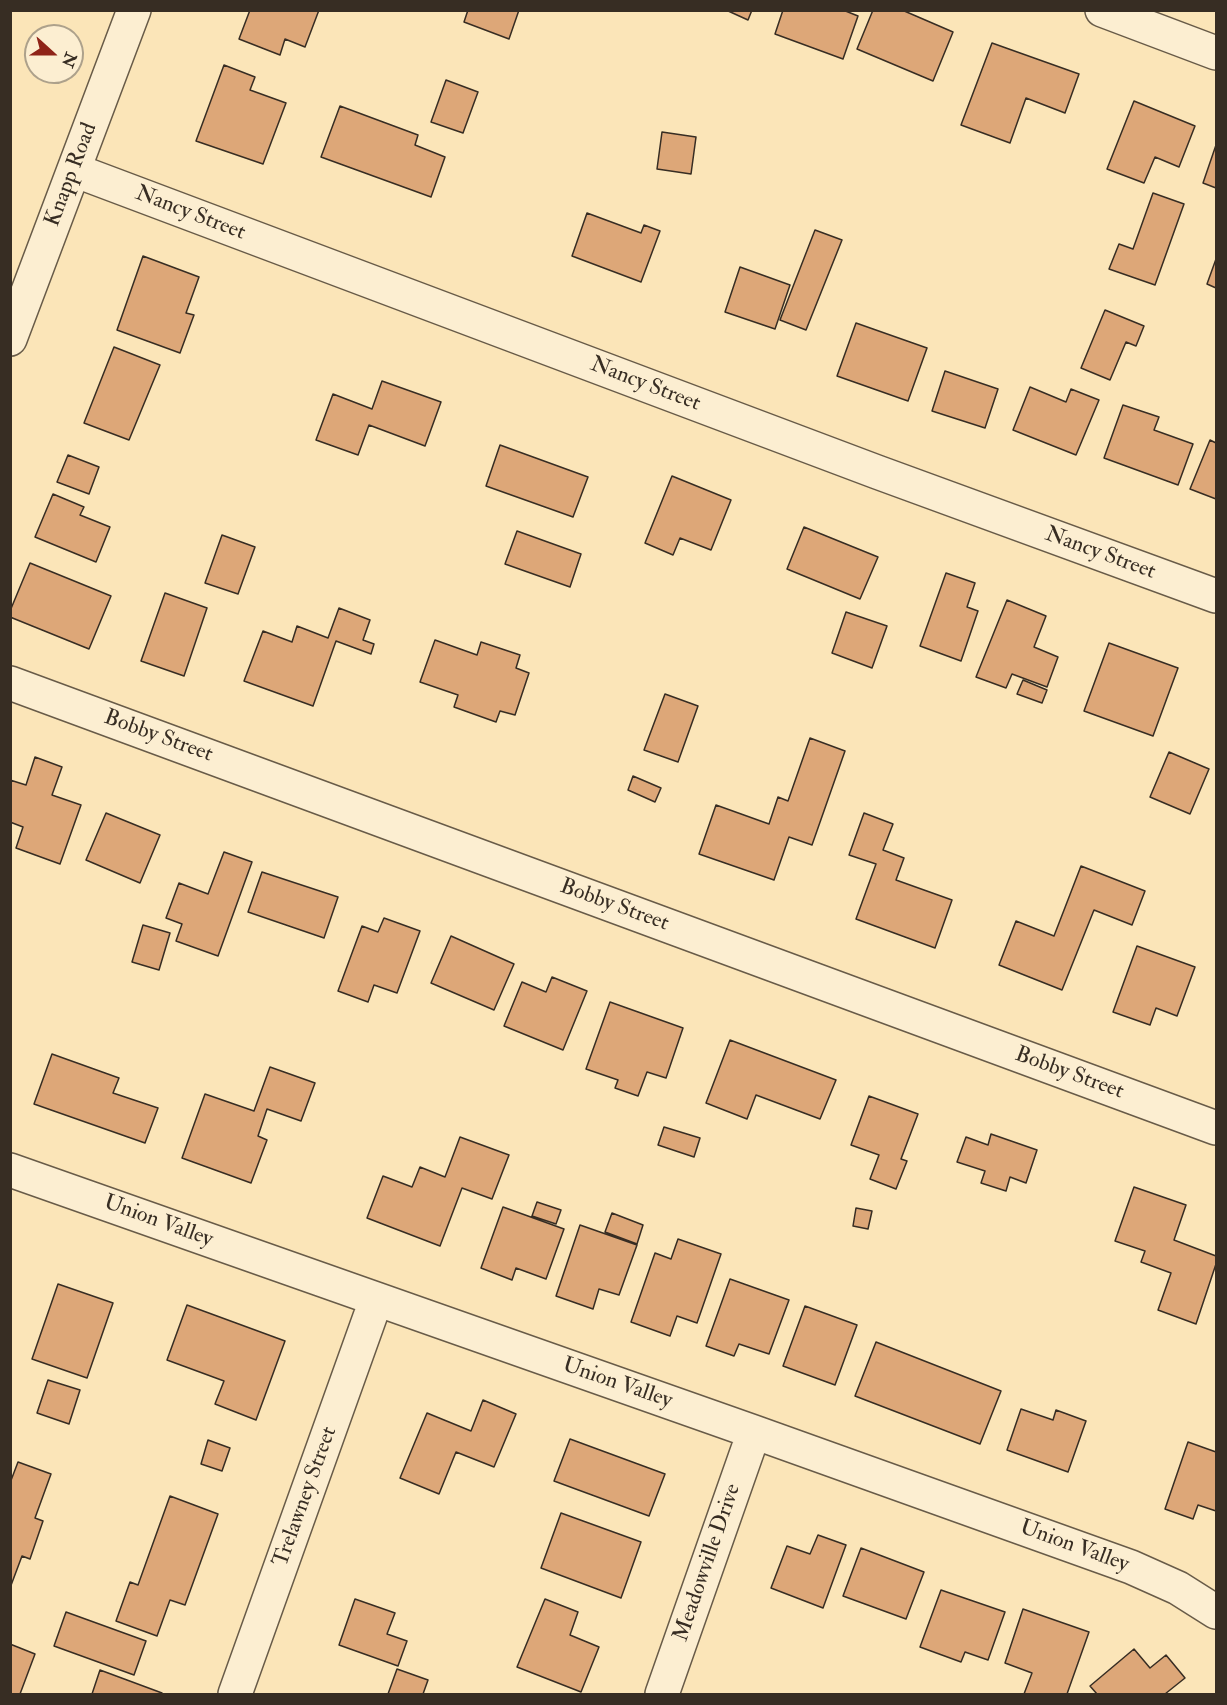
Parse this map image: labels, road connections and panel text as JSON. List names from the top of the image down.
{
  "streets": {
    "street": [
      "Knapp Road",
      "Nancy Street",
      "Bobby Street",
      "Union Valley",
      "Trelawney Street",
      "Meadowville Drive"
    ]
  },
  "crossings": [
    ["Knapp Road", "Nancy Street"],
    ["Union Valley", "Trelawney Street"],
    ["Union Valley", "Meadowville Drive"]
  ],
  "north": "right"
}
